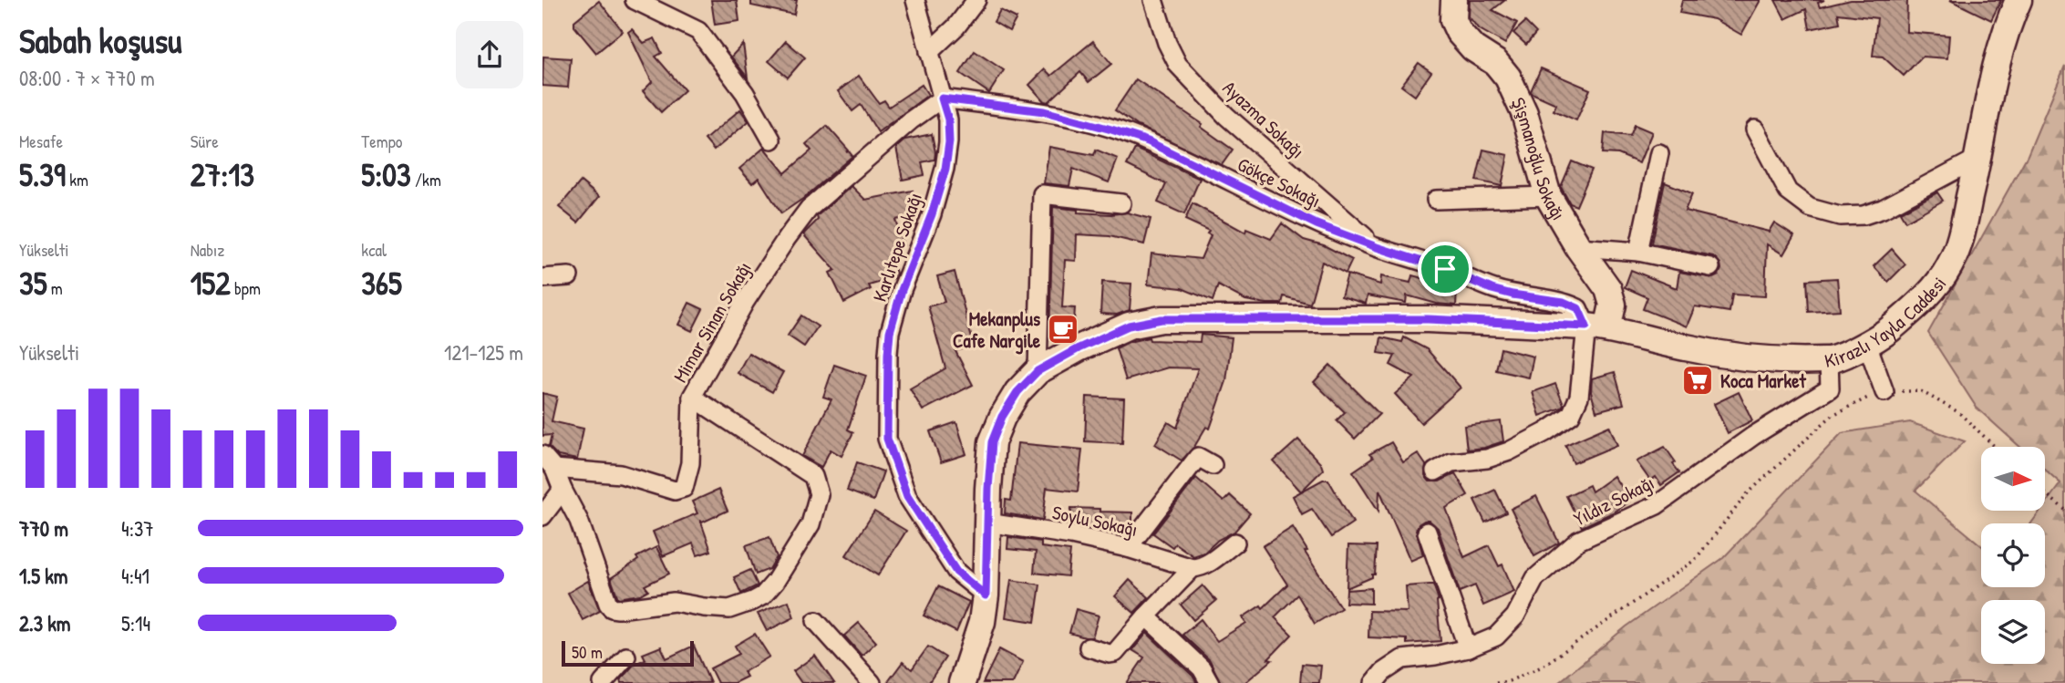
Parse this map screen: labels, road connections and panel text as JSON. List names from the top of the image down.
{
  "streets": {
    "main road": ["Şişmanoğlu Sokağı", "Kirazlı Yayla Caddesi"],
    "street": [
      "Ayazma Sokağı",
      "Gökçe Sokağı",
      "Karlıtepe Sokağı",
      "Mimar Sinan Sokağı",
      "Yıldız Sokağı",
      "Soylu Sokağı"
    ]
  },
  "crossings": [
    ["Ayazma Sokağı", "Gökçe Sokağı"],
    ["Şişmanoğlu Sokağı", "Gökçe Sokağı"],
    ["Şişmanoğlu Sokağı", "Kirazlı Yayla Caddesi"],
    ["Gökçe Sokağı", "Karlıtepe Sokağı"],
    ["Gökçe Sokağı", "Kirazlı Yayla Caddesi"],
    ["Gökçe Sokağı", "Mimar Sinan Sokağı"],
    ["Karlıtepe Sokağı", "Kirazlı Yayla Caddesi"],
    ["Karlıtepe Sokağı", "Mimar Sinan Sokağı"],
    ["Kirazlı Yayla Caddesi", "Yıldız Sokağı"],
    ["Kirazlı Yayla Caddesi", "Soylu Sokağı"]
  ],
  "places": {
    "cafe": ["Mekanplus Cafe Nargile"],
    "supermarket": ["Koca Market"]
  },
  "scale_bar": "50 m",
  "north": "right",
  "page": {
    "heading": ["Sabah koşusu", "08:00 · 7 × 770 m"],
    "stats": [
      ["Mesafe", "5.39 km"],
      ["Süre", "27:13"],
      ["Tempo", "5:03 /km"],
      ["Yükselti", "35 m"],
      ["Nabız", "152 bpm"],
      ["kcal", "365"]
    ],
    "chart": ["Yükselti", "121–125 m"],
    "list": [
      {
        "name": "770 m",
        "note": "4:37"
      },
      {
        "name": "1.5 km",
        "note": "4:41"
      },
      {
        "name": "2.3 km",
        "note": "5:14"
      }
    ],
    "scale": "50 m"
  }
}
